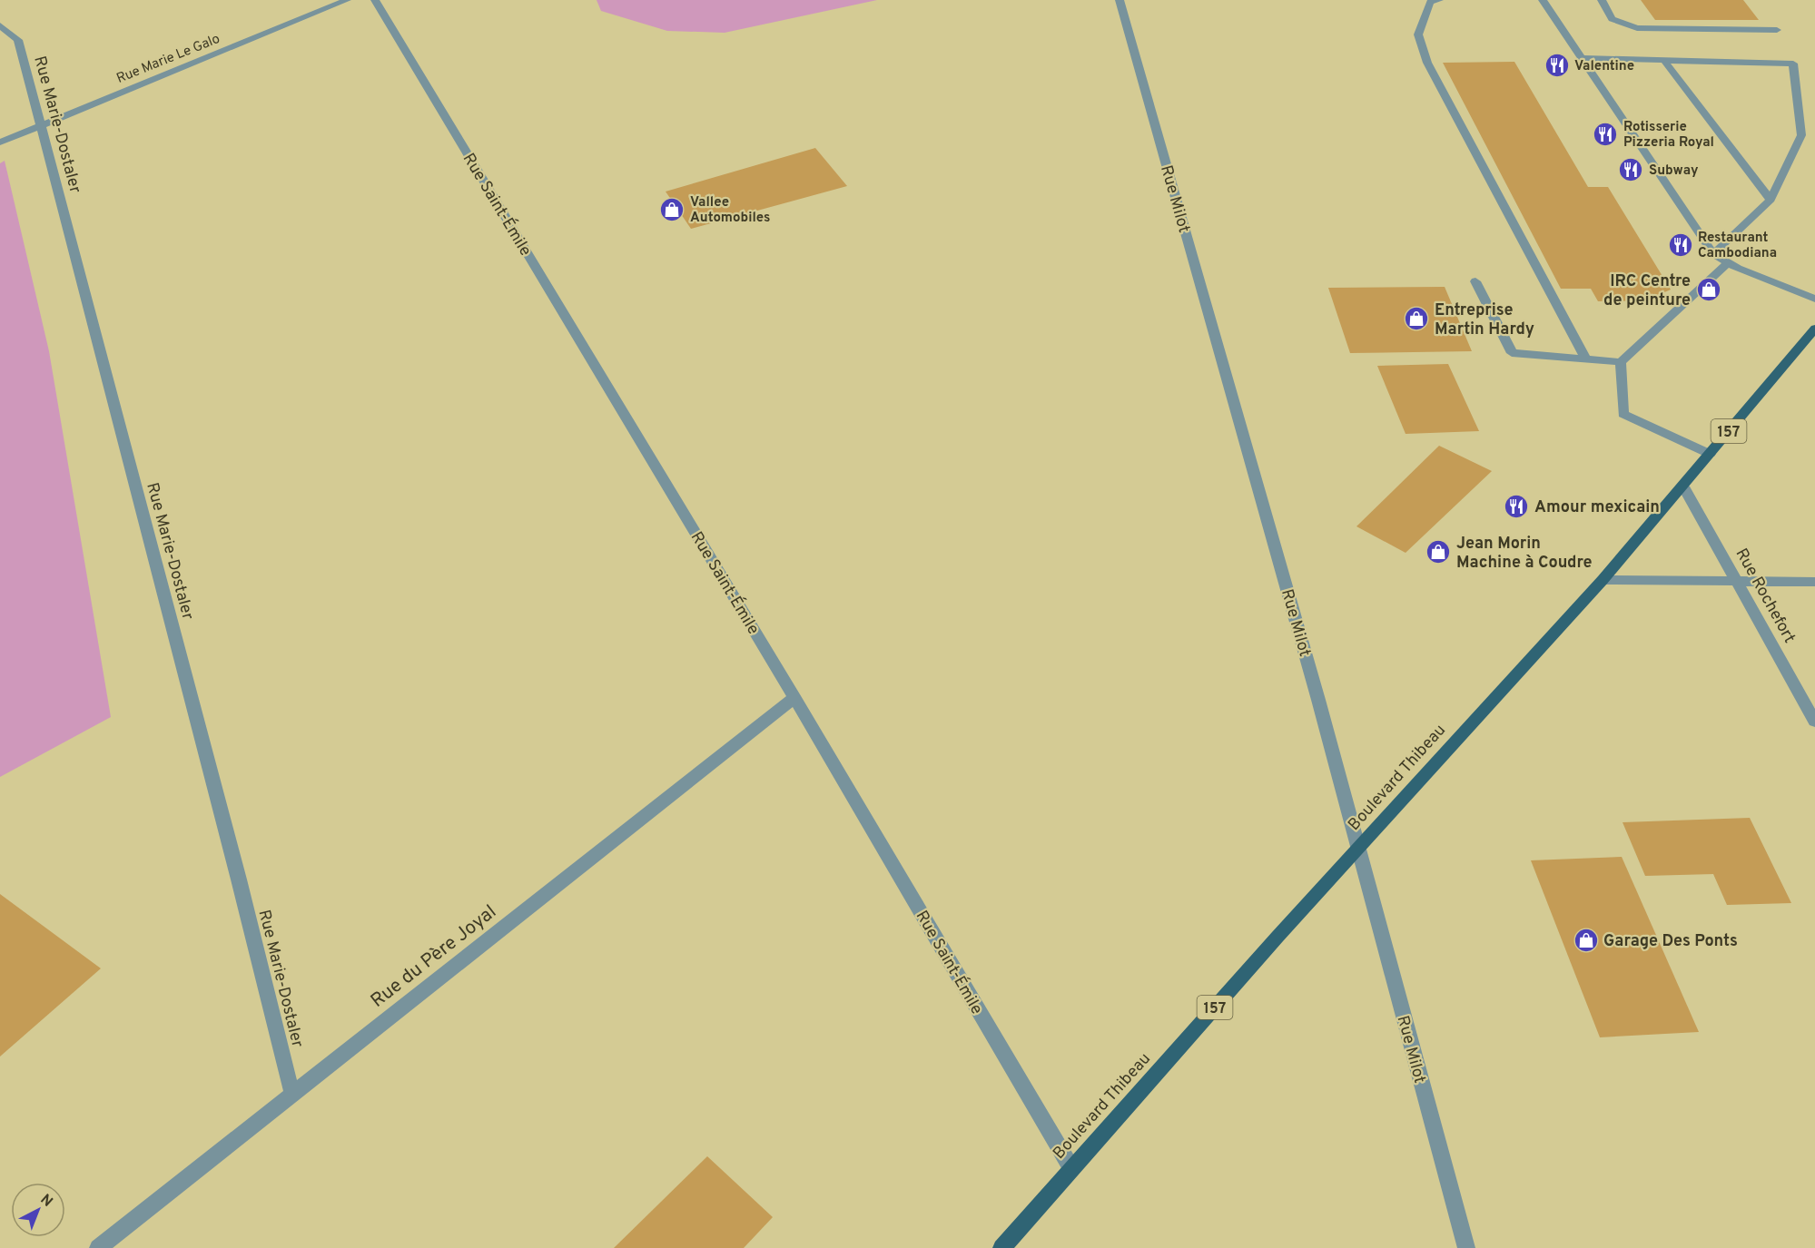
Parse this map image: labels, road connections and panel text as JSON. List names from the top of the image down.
{
  "streets": {
    "main road": ["157", "Boulevard Thibeau"],
    "street": [
      "Rue Marie Le Galo",
      "Rue Marie-Dostaler",
      "Rue Milot",
      "Rue Saint-Émile",
      "Rue Rochefort",
      "Rue du Père Joyal"
    ]
  },
  "crossings": [
    ["Rue Marie Le Galo", "Rue Marie-Dostaler"],
    ["Rue Marie-Dostaler", "Rue du Père Joyal"],
    ["Rue Milot", "Boulevard Thibeau"],
    ["Rue Saint-Émile", "Boulevard Thibeau"],
    ["Rue Saint-Émile", "Rue du Père Joyal"],
    ["Rue Rochefort", "Boulevard Thibeau"]
  ],
  "places": {
    "restaurant": [
      "Valentine",
      "Rotisserie Pizzeria Royal",
      "Subway",
      "Restaurant Cambodiana",
      "Amour mexicain"
    ],
    "shop": [
      "Vallee Automobiles",
      "IRC Centre de peinture",
      "Entreprise Martin Hardy",
      "Jean Morin Machine à Coudre",
      "Garage Des Ponts"
    ]
  },
  "north": "top right"
}
